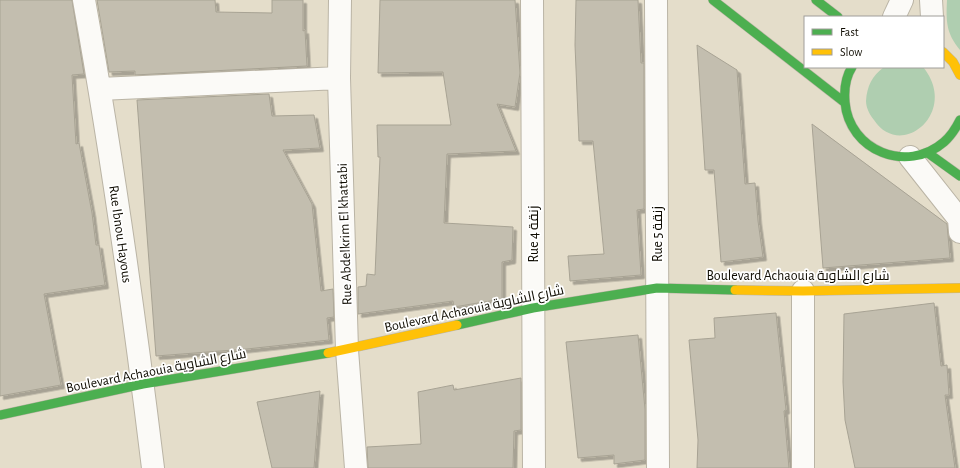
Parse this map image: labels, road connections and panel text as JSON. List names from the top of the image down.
{
  "streets": {
    "street": [
      "Rue Ibnou Hayous",
      "Rue Abdelkrim El khattabi",
      "Rue 4 زنقة",
      "Rue 5 زنقة",
      "Boulevard Achaouia شارع الشاوية"
    ]
  },
  "crossings": [
    ["Rue Ibnou Hayous", "Boulevard Achaouia شارع الشاوية"],
    ["Rue Abdelkrim El khattabi", "Boulevard Achaouia شارع الشاوية"],
    ["Rue 4 زنقة", "Boulevard Achaouia شارع الشاوية"],
    ["Rue 5 زنقة", "Boulevard Achaouia شارع الشاوية"]
  ],
  "legend": ["Fast", "Slow"]
}
